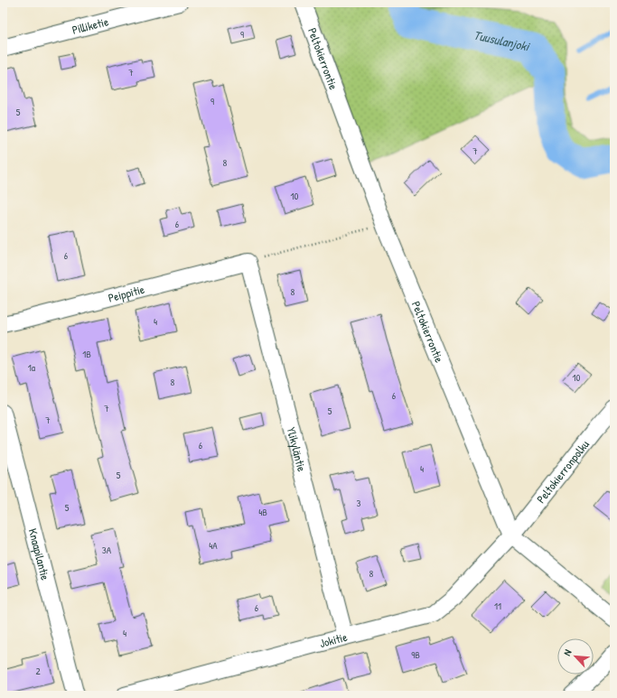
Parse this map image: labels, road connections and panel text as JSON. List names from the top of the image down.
{
  "streets": {
    "street": [
      "Pilliketie",
      "Peltokierrontie",
      "Peippitie",
      "Ylikyläntie",
      "Peltokierronpolku",
      "Knaapilantie",
      "Jokitie"
    ]
  },
  "crossings": [
    ["Peltokierrontie", "Peltokierronpolku"],
    ["Peltokierrontie", "Jokitie"],
    ["Peippitie", "Ylikyläntie"],
    ["Ylikyläntie", "Jokitie"],
    ["Peltokierronpolku", "Jokitie"]
  ],
  "water": ["Tuusulanjoki"],
  "house_numbers": [
    "9",
    "7",
    "9",
    "5",
    "7",
    "8",
    "10",
    "6",
    "6",
    "8",
    "4",
    "1B",
    "1a",
    "10",
    "8",
    "6",
    "7",
    "5",
    "7",
    "6",
    "4",
    "5",
    "3",
    "5",
    "4B",
    "4A",
    "3A",
    "8",
    "11",
    "6",
    "4",
    "9B",
    "2"
  ],
  "north": "top left"
}
